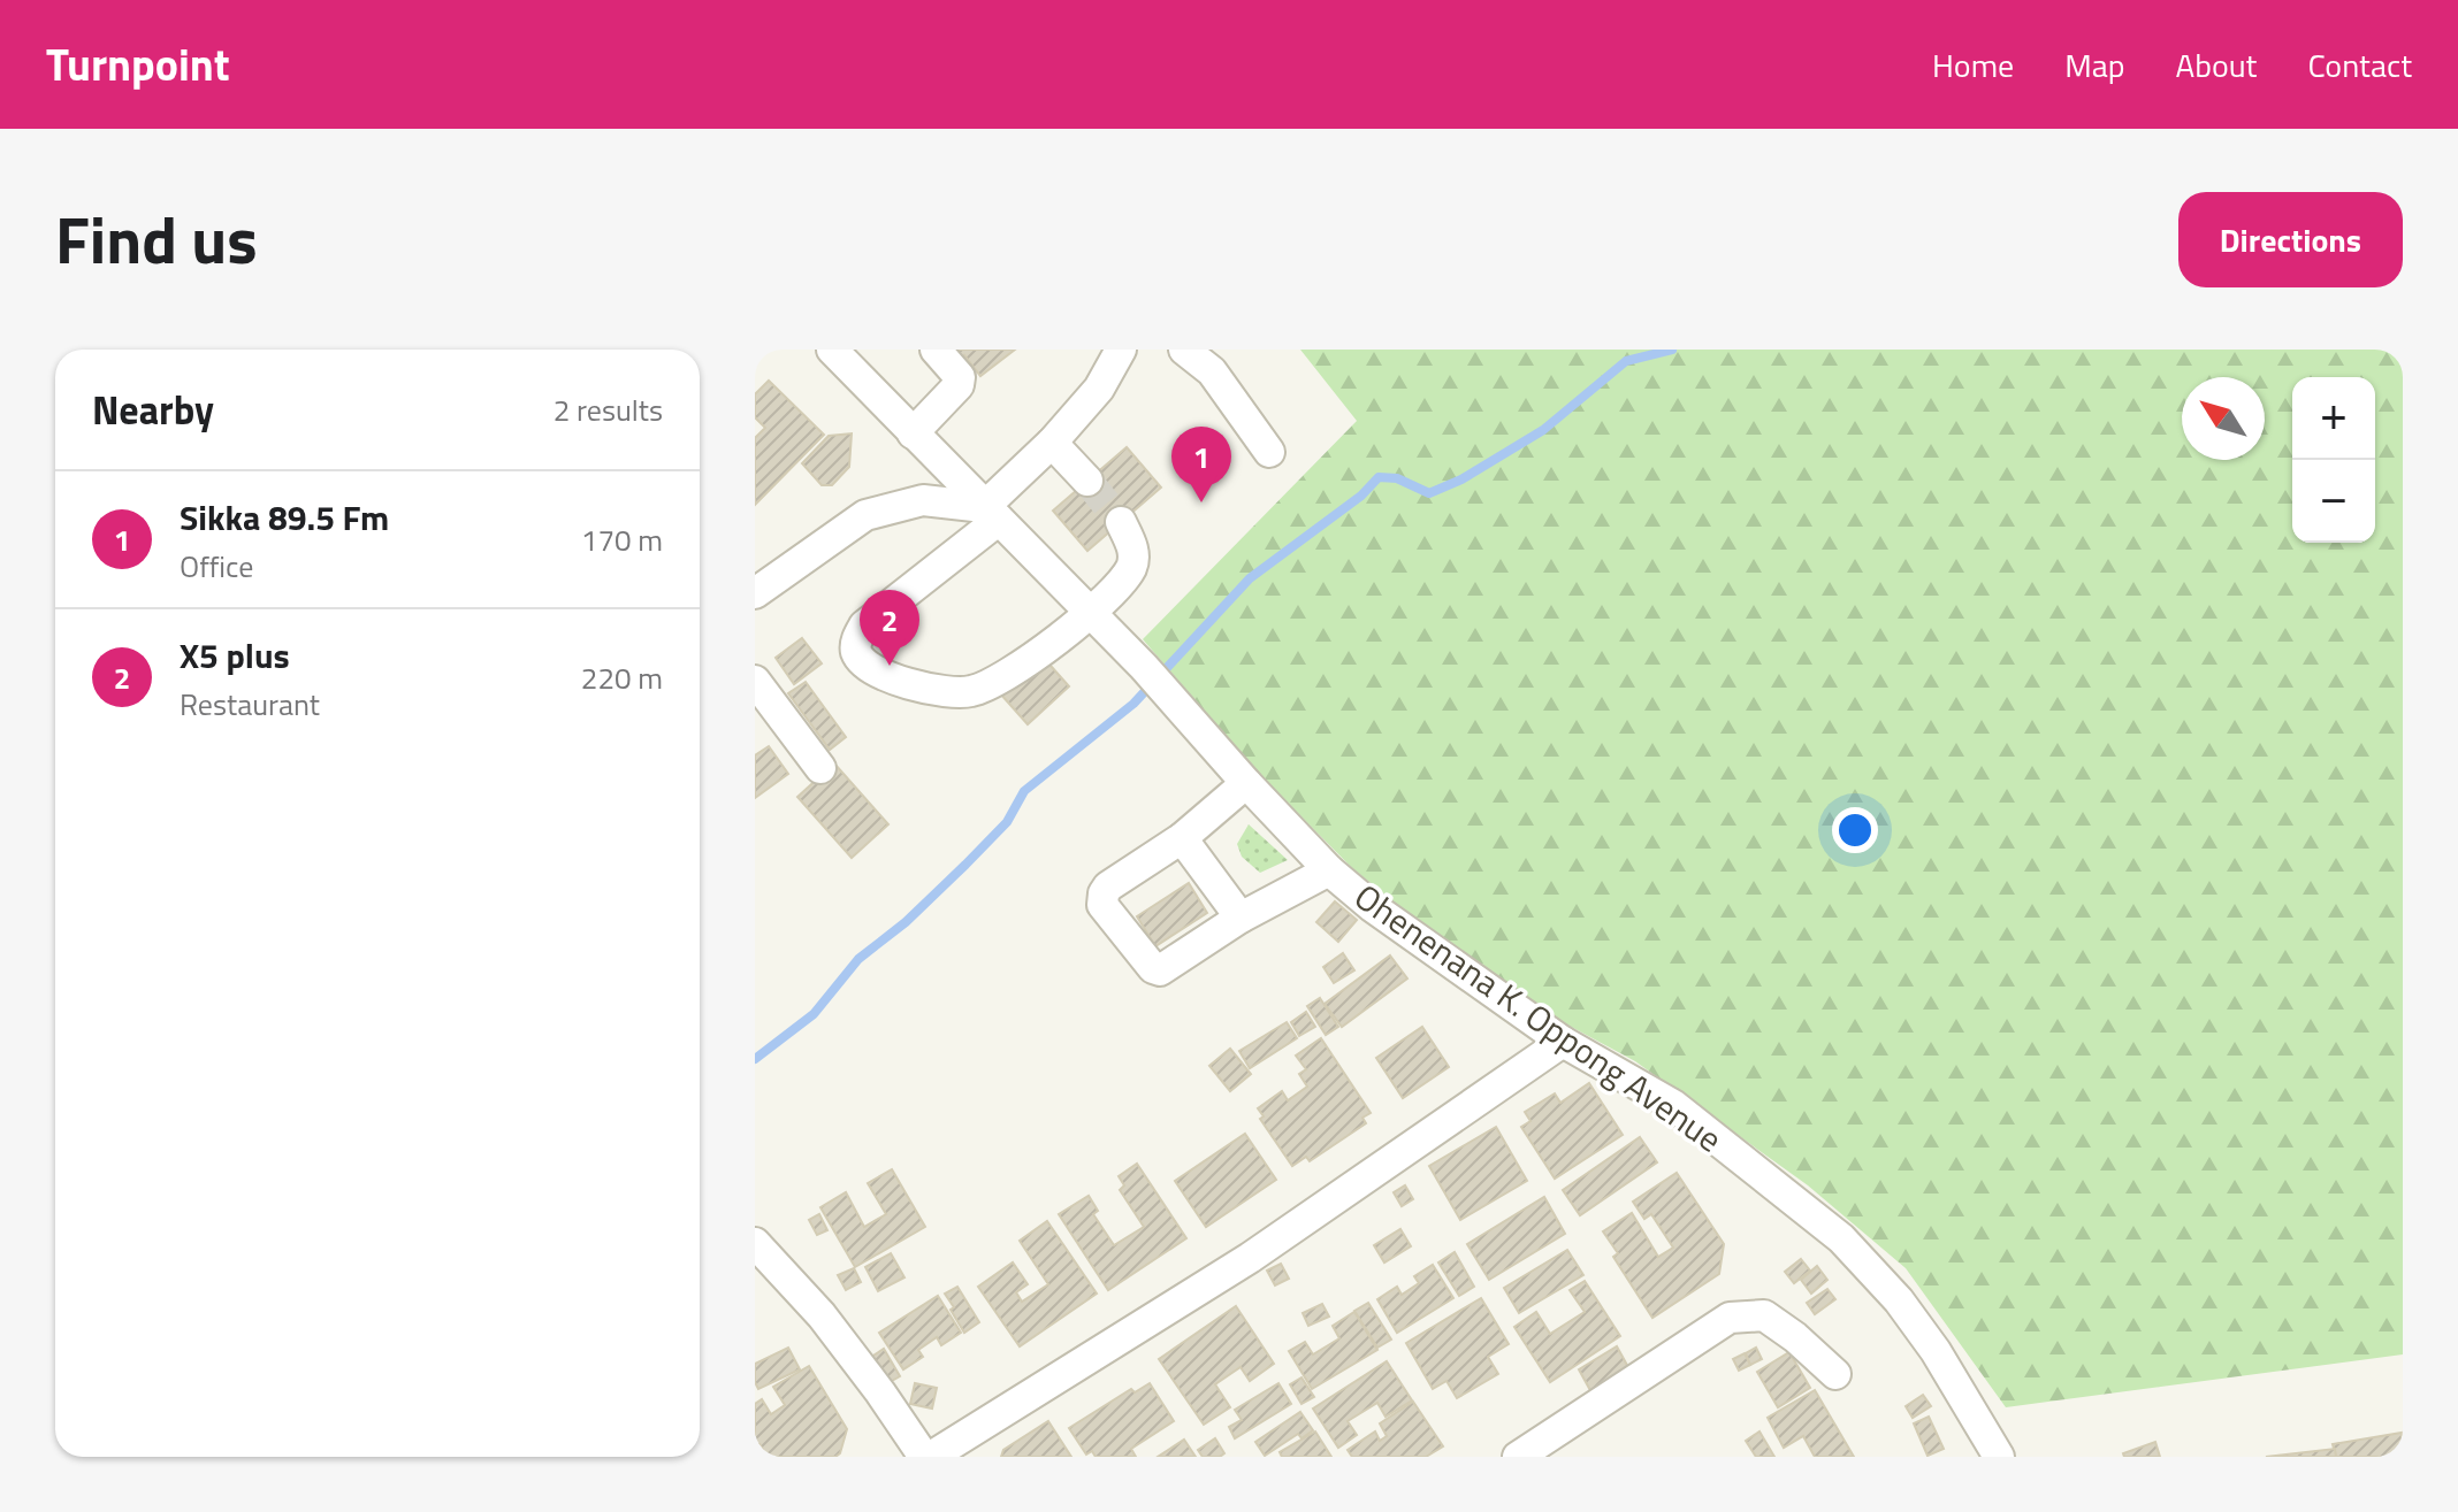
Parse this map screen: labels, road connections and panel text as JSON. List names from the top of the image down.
{
  "streets": {
    "street": ["Ohenenana K. Oppong Avenue"]
  },
  "north": "top left",
  "page": {
    "header": "Turnpoint",
    "nav": [
      "Home",
      "Map",
      "About",
      "Contact"
    ],
    "title": "Find us",
    "buttons": "Directions",
    "heading": ["Nearby", "2 results"],
    "map_buttons": ["+", "−"],
    "pins": ["1", "2"],
    "list": [
      {
        "mark": "1",
        "name": "Sikka 89.5 Fm",
        "note": "Office",
        "value": "170 m"
      },
      {
        "mark": "2",
        "name": "X5 plus",
        "note": "Restaurant",
        "value": "220 m"
      }
    ]
  }
}
